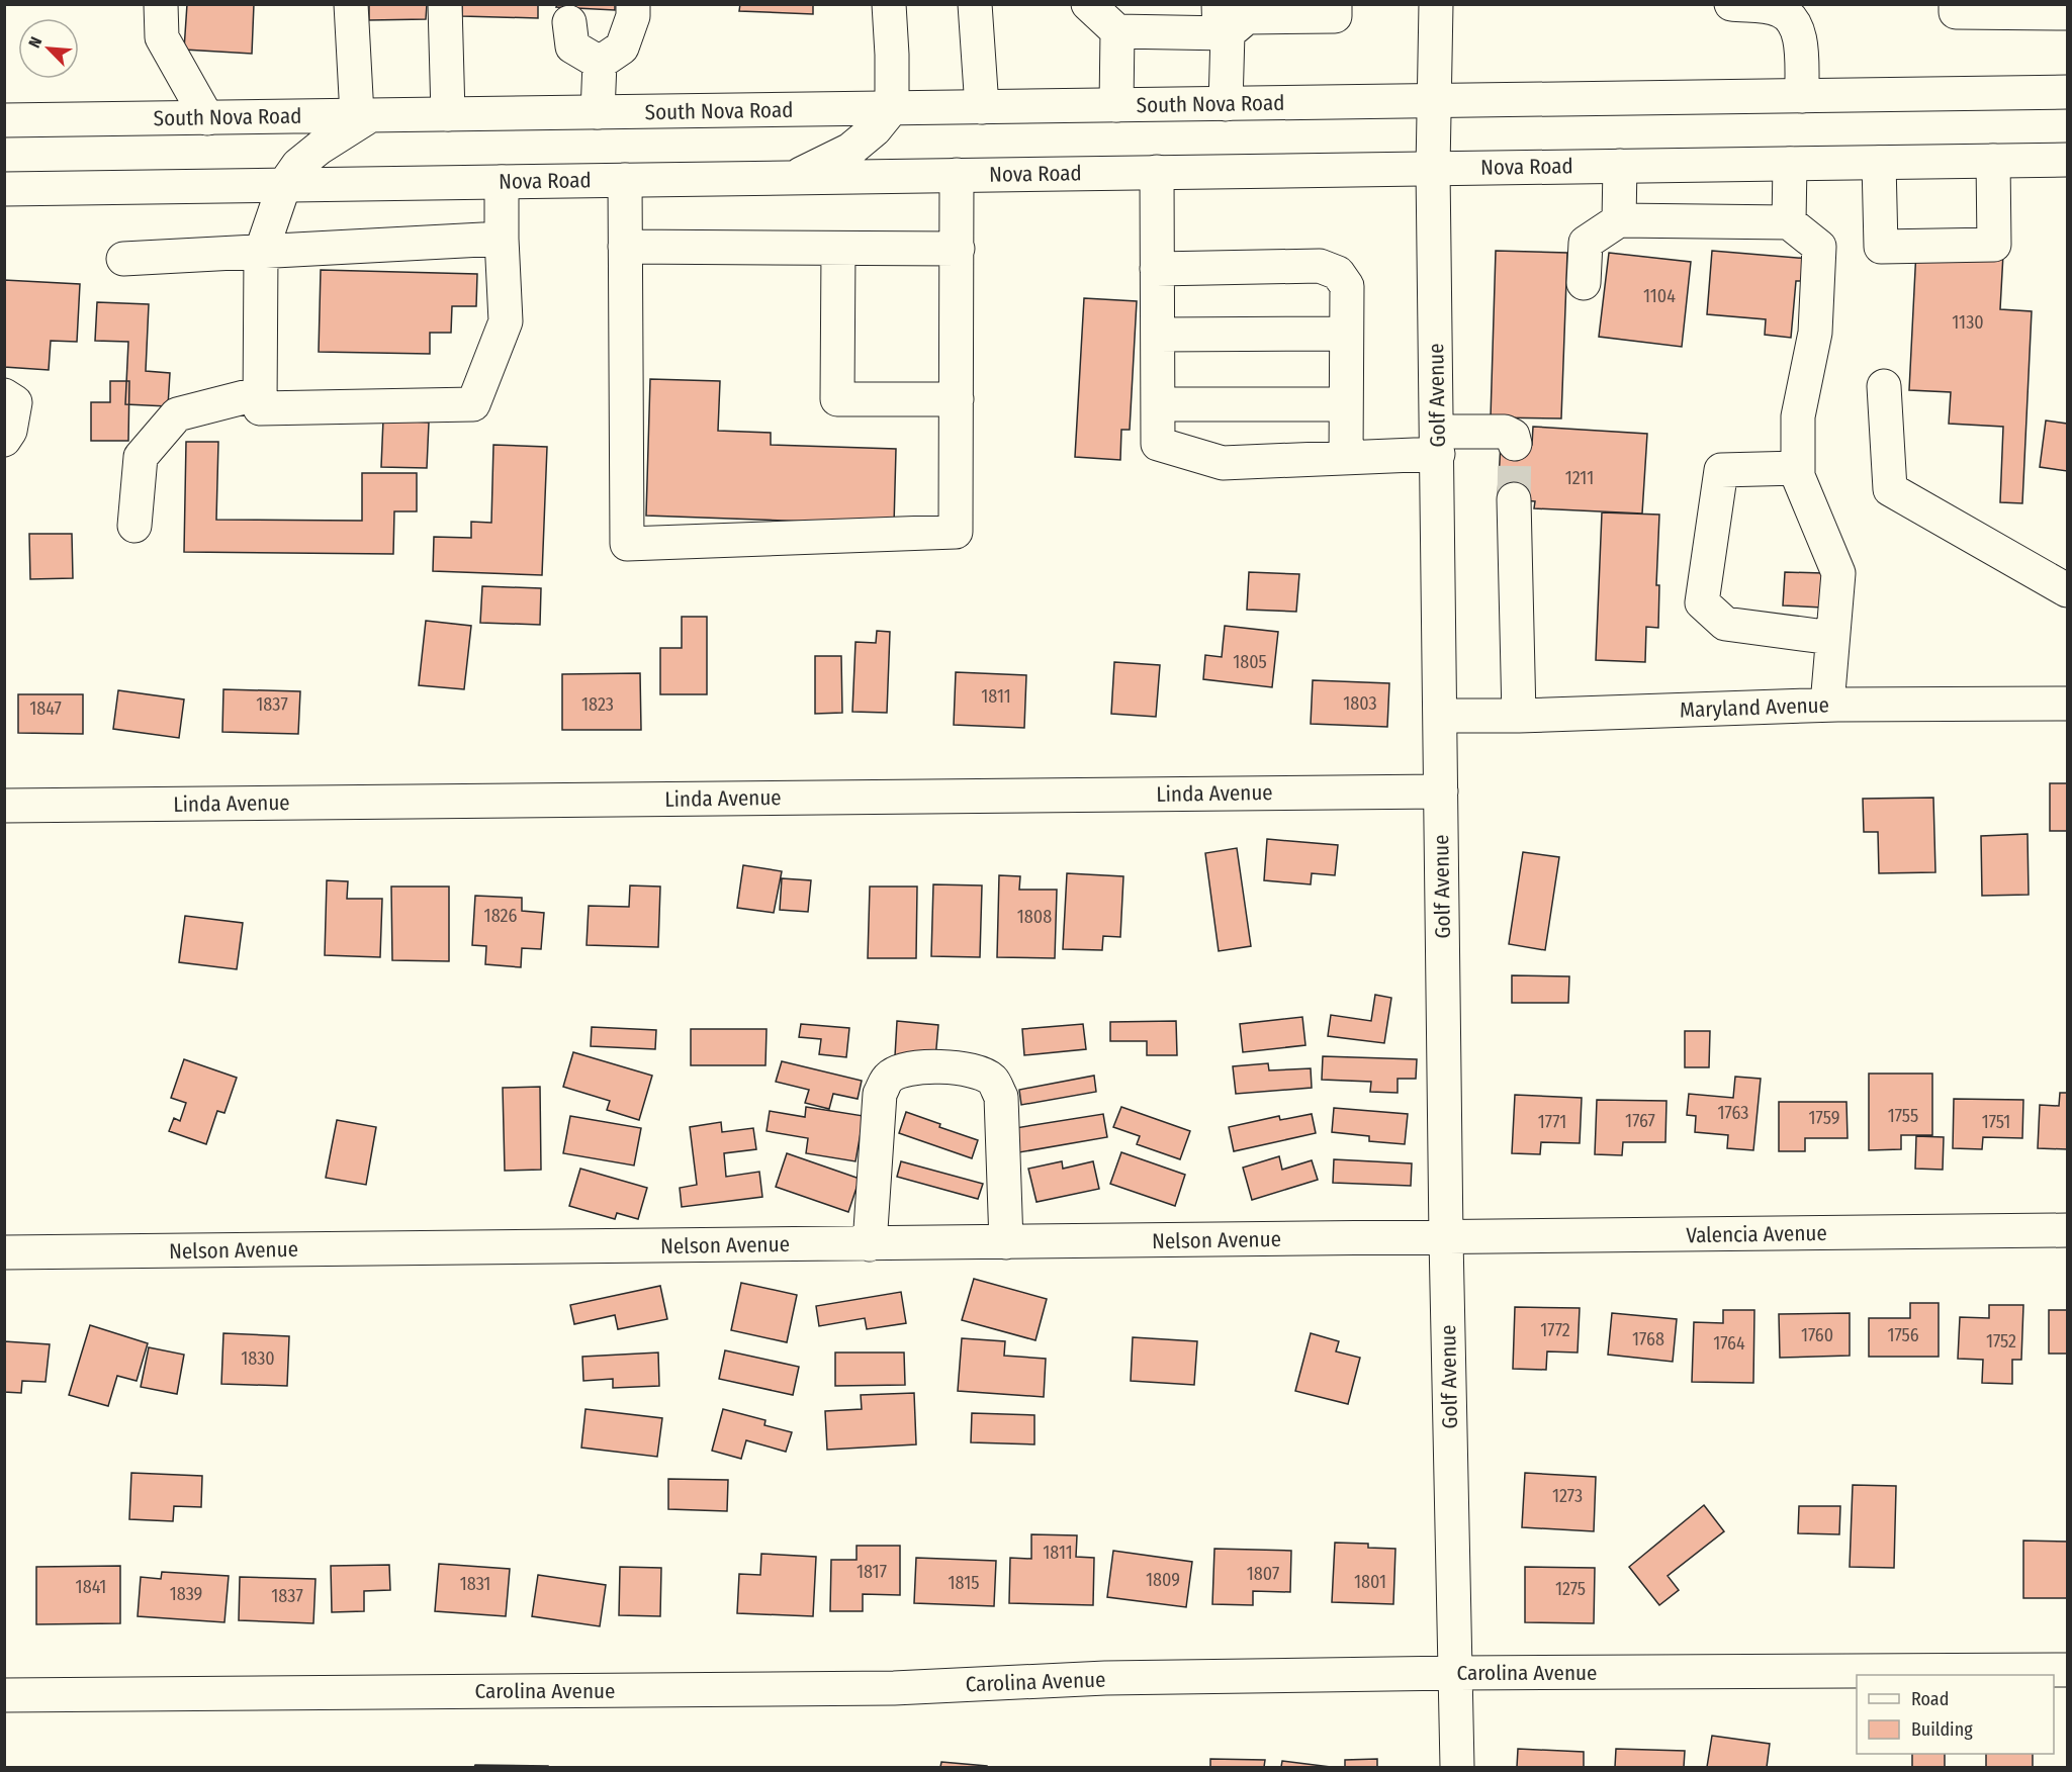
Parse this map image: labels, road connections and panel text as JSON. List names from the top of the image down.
{
  "streets": {
    "street": [
      "South Nova Road",
      "Nova Road",
      "Golf Avenue",
      "Maryland Avenue",
      "Linda Avenue",
      "Valencia Avenue",
      "Nelson Avenue",
      "Carolina Avenue"
    ]
  },
  "crossings": [
    ["South Nova Road", "Golf Avenue"],
    ["Nova Road", "Golf Avenue"],
    ["Golf Avenue", "Maryland Avenue"],
    ["Golf Avenue", "Linda Avenue"],
    ["Golf Avenue", "Valencia Avenue"],
    ["Golf Avenue", "Nelson Avenue"],
    ["Golf Avenue", "Carolina Avenue"],
    ["Valencia Avenue", "Nelson Avenue"]
  ],
  "house_numbers": [
    "1104",
    "1130",
    "1211",
    "1805",
    "1811",
    "1803",
    "1837",
    "1823",
    "1847",
    "1826",
    "1808",
    "1763",
    "1755",
    "1759",
    "1767",
    "1771",
    "1751",
    "1772",
    "1760",
    "1756",
    "1768",
    "1752",
    "1764",
    "1830",
    "1273",
    "1811",
    "1817",
    "1807",
    "1809",
    "1801",
    "1815",
    "1831",
    "1841",
    "1275",
    "1839",
    "1837"
  ],
  "legend": ["Road", "Building"],
  "north": "top left"
}
